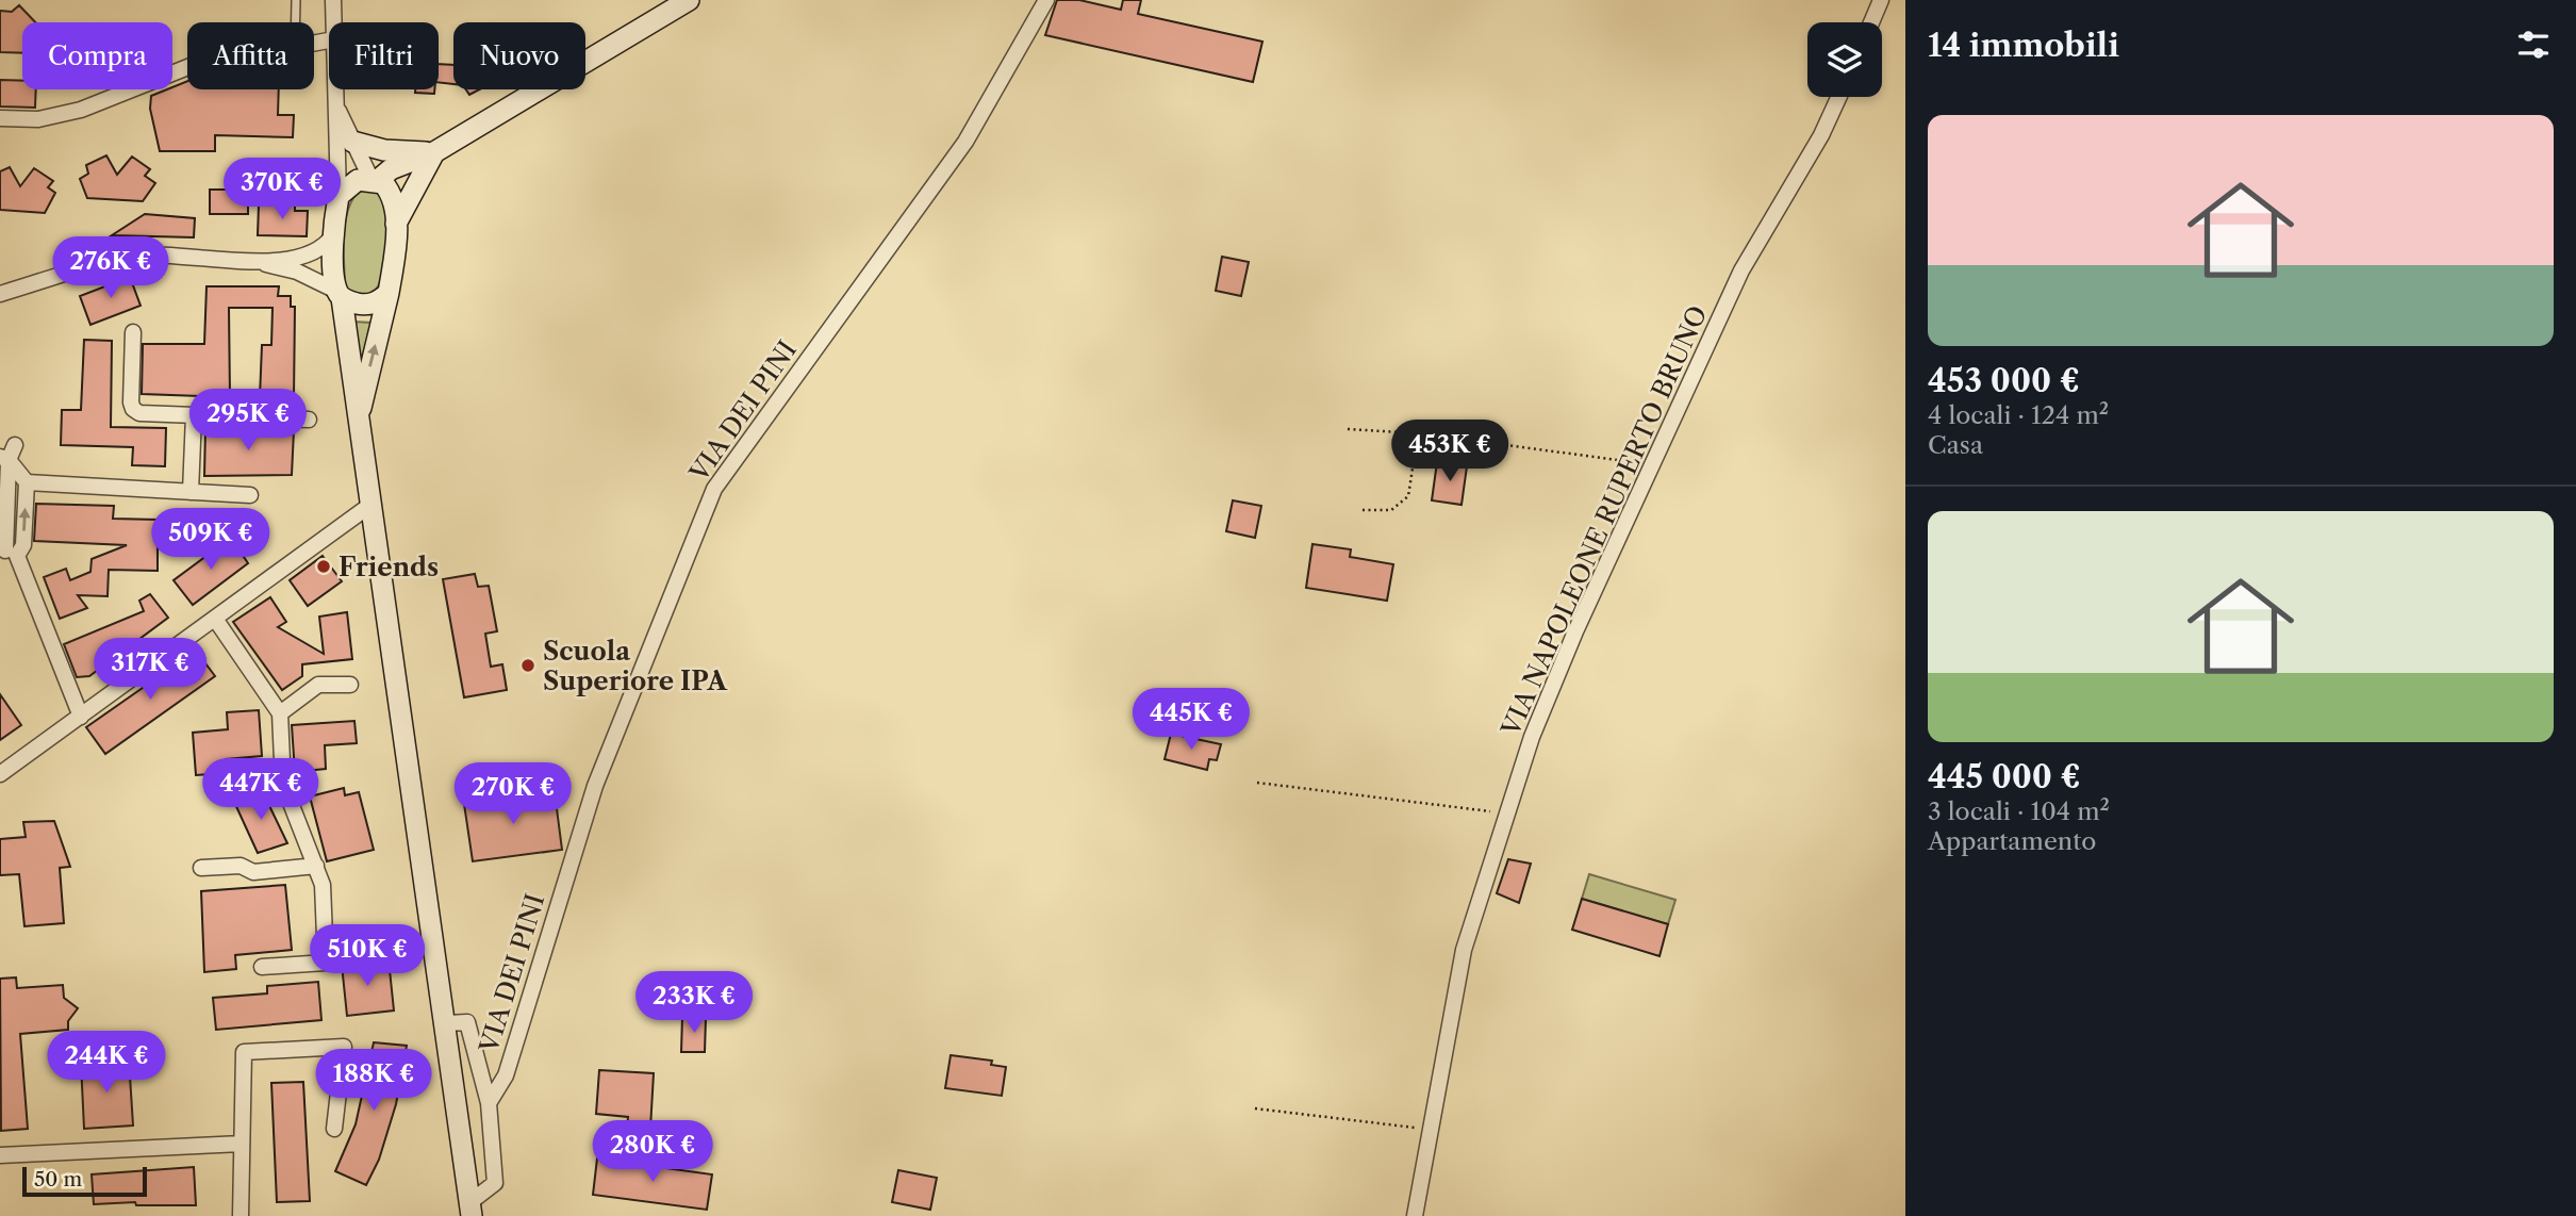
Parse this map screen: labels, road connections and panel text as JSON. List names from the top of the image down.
{
  "streets": {
    "street": ["VIA DEI PINI", "VIA NAPOLEONE RUPERTO BRUNO"]
  },
  "places": ["Friends", "Scuola Superiore IPA"],
  "scale_bar": "50 m",
  "page": {
    "heading": "14 immobili",
    "chip": [
      "Compra",
      "Affitta",
      "Filtri",
      "Nuovo"
    ],
    "list": [
      {
        "name": "453 000 €",
        "note": "4 locali · 124 m² · Casa"
      },
      {
        "name": "445 000 €",
        "note": "3 locali · 104 m² · Appartamento"
      }
    ],
    "price": [
      "370K €",
      "276K €",
      "295K €",
      "453K €",
      "509K €",
      "317K €",
      "445K €",
      "447K €",
      "270K €",
      "510K €",
      "233K €",
      "244K €",
      "188K €",
      "280K €"
    ],
    "scale": "50 m"
  }
}
